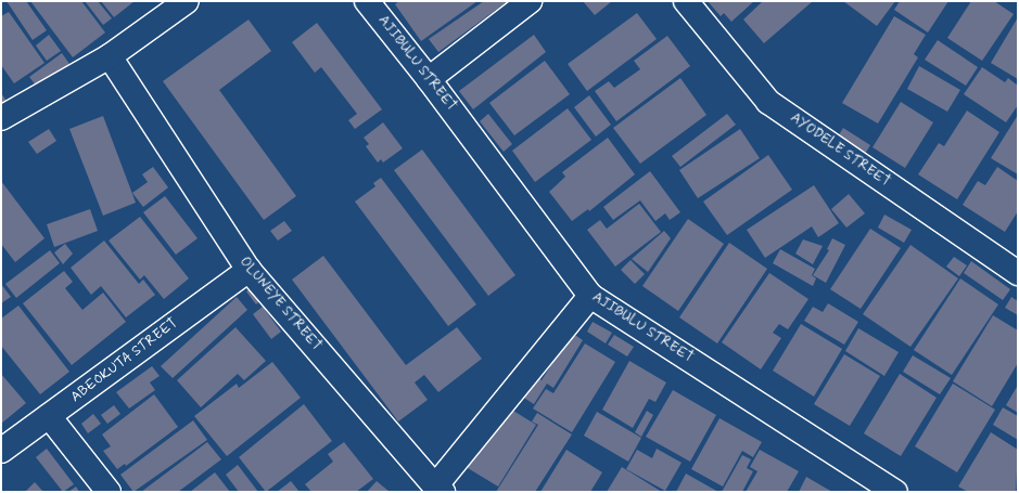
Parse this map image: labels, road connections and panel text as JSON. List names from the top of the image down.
{
  "streets": {
    "street": [
      "AJIBULU STREET",
      "AYODELE STREET",
      "OLUNEYE STREET",
      "ABEOKUTA STREET"
    ]
  },
  "crossings": [
    ["OLUNEYE STREET", "ABEOKUTA STREET"]
  ]
}
